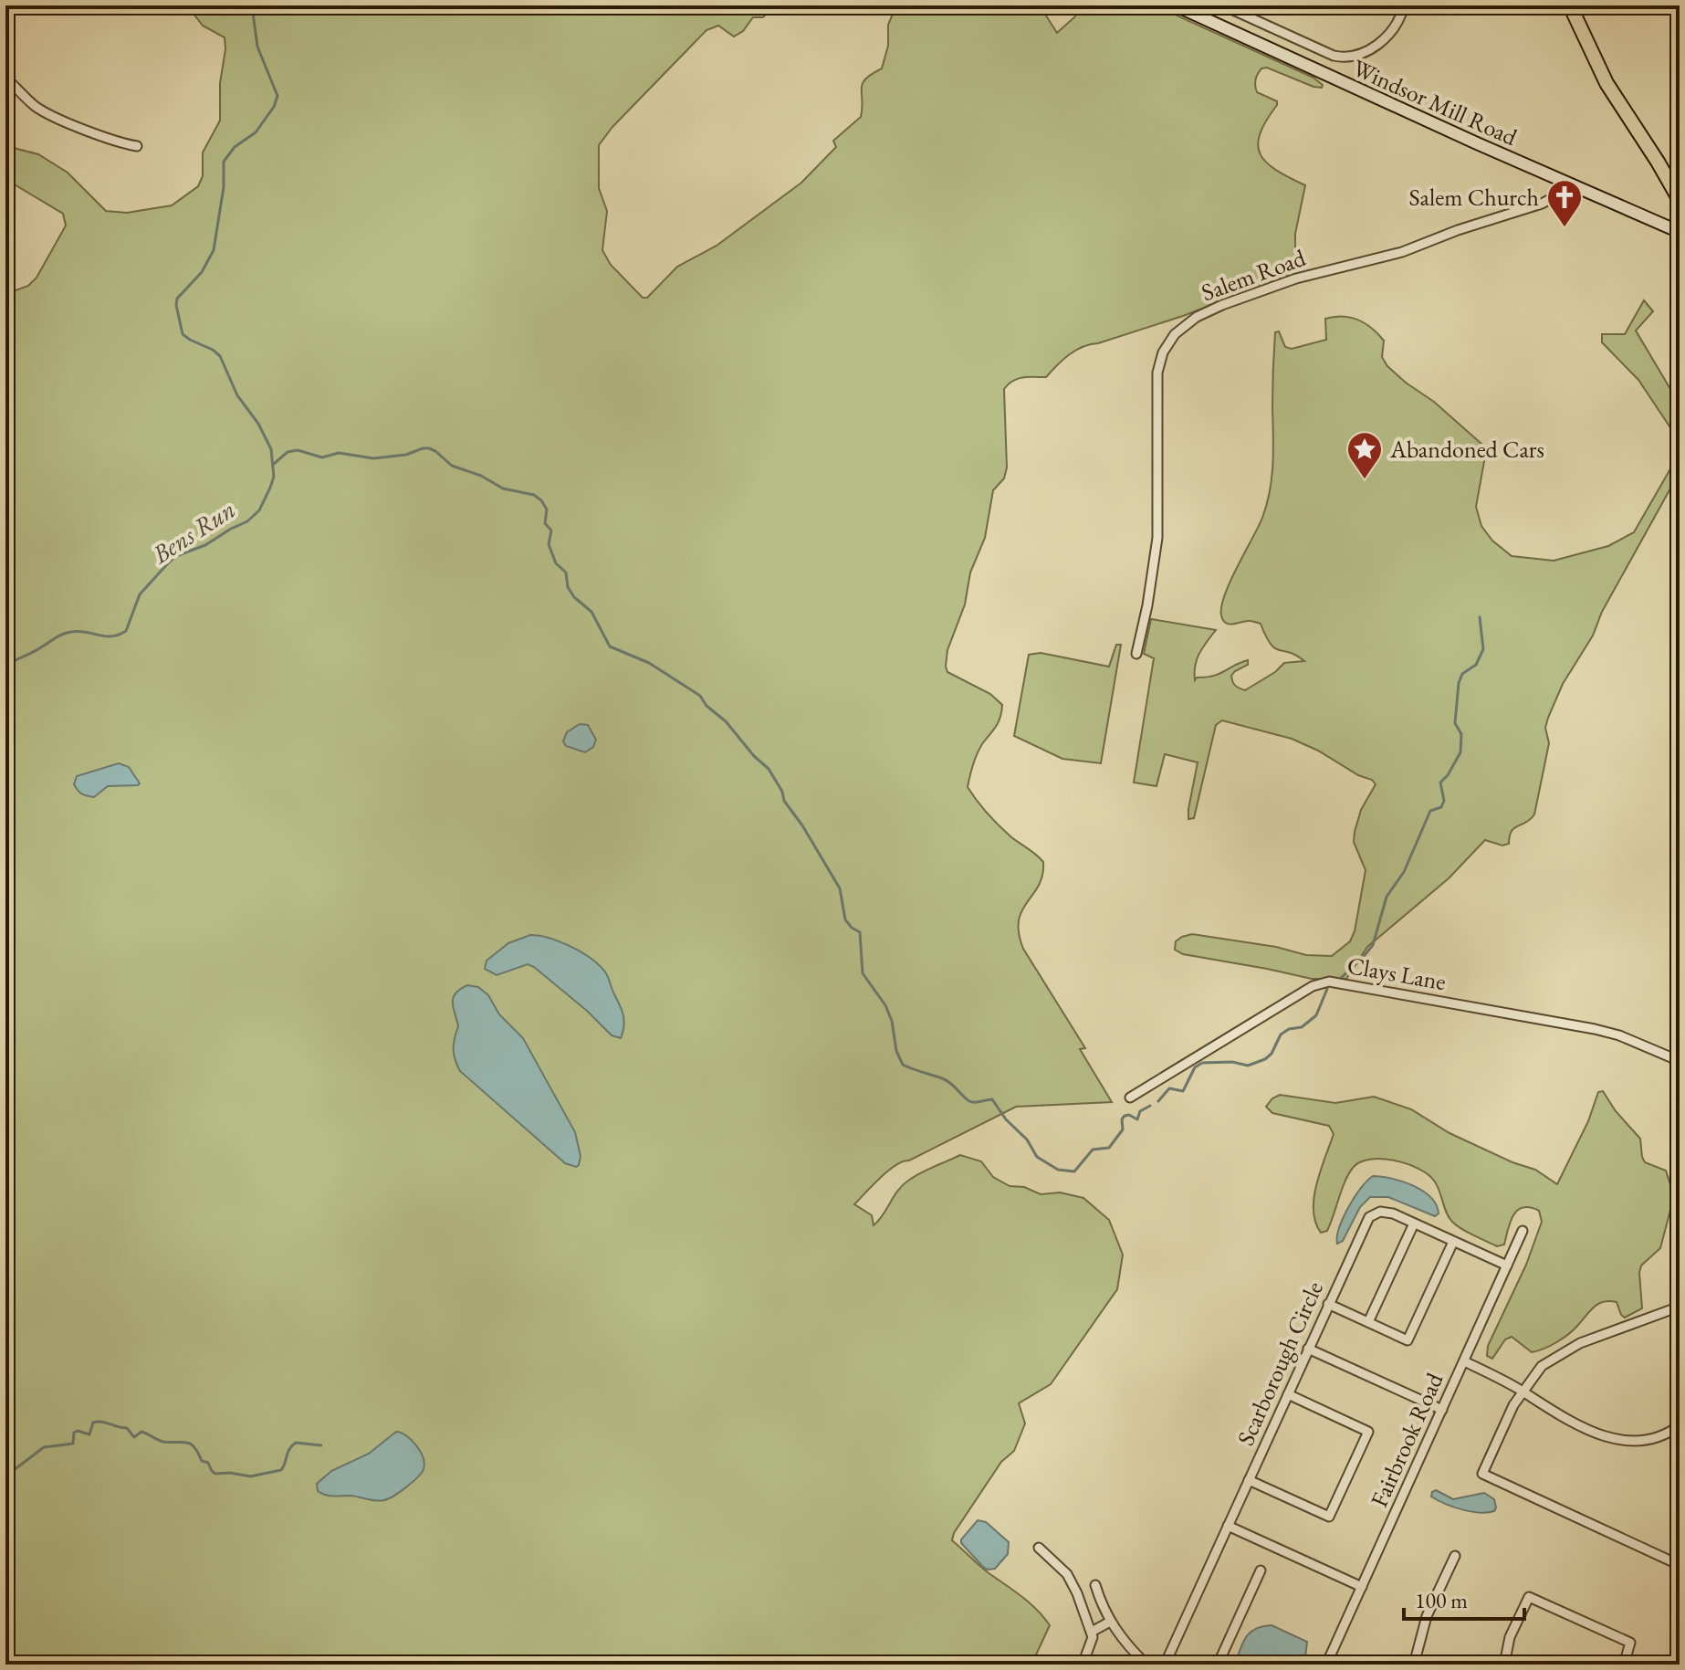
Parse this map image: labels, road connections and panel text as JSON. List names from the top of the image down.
{
  "streets": {
    "main road": ["Windsor Mill Road"],
    "street": [
      "Salem Road",
      "Clays Lane",
      "Scarborough Circle",
      "Fairbrook Road"
    ]
  },
  "crossings": [
    ["Windsor Mill Road", "Salem Road"],
    ["Scarborough Circle", "Fairbrook Road"]
  ],
  "water": ["Bens Run"],
  "places": {
    "church": ["Salem Church"],
    "place": ["Abandoned Cars"]
  },
  "scale_bar": "100 m"
}
